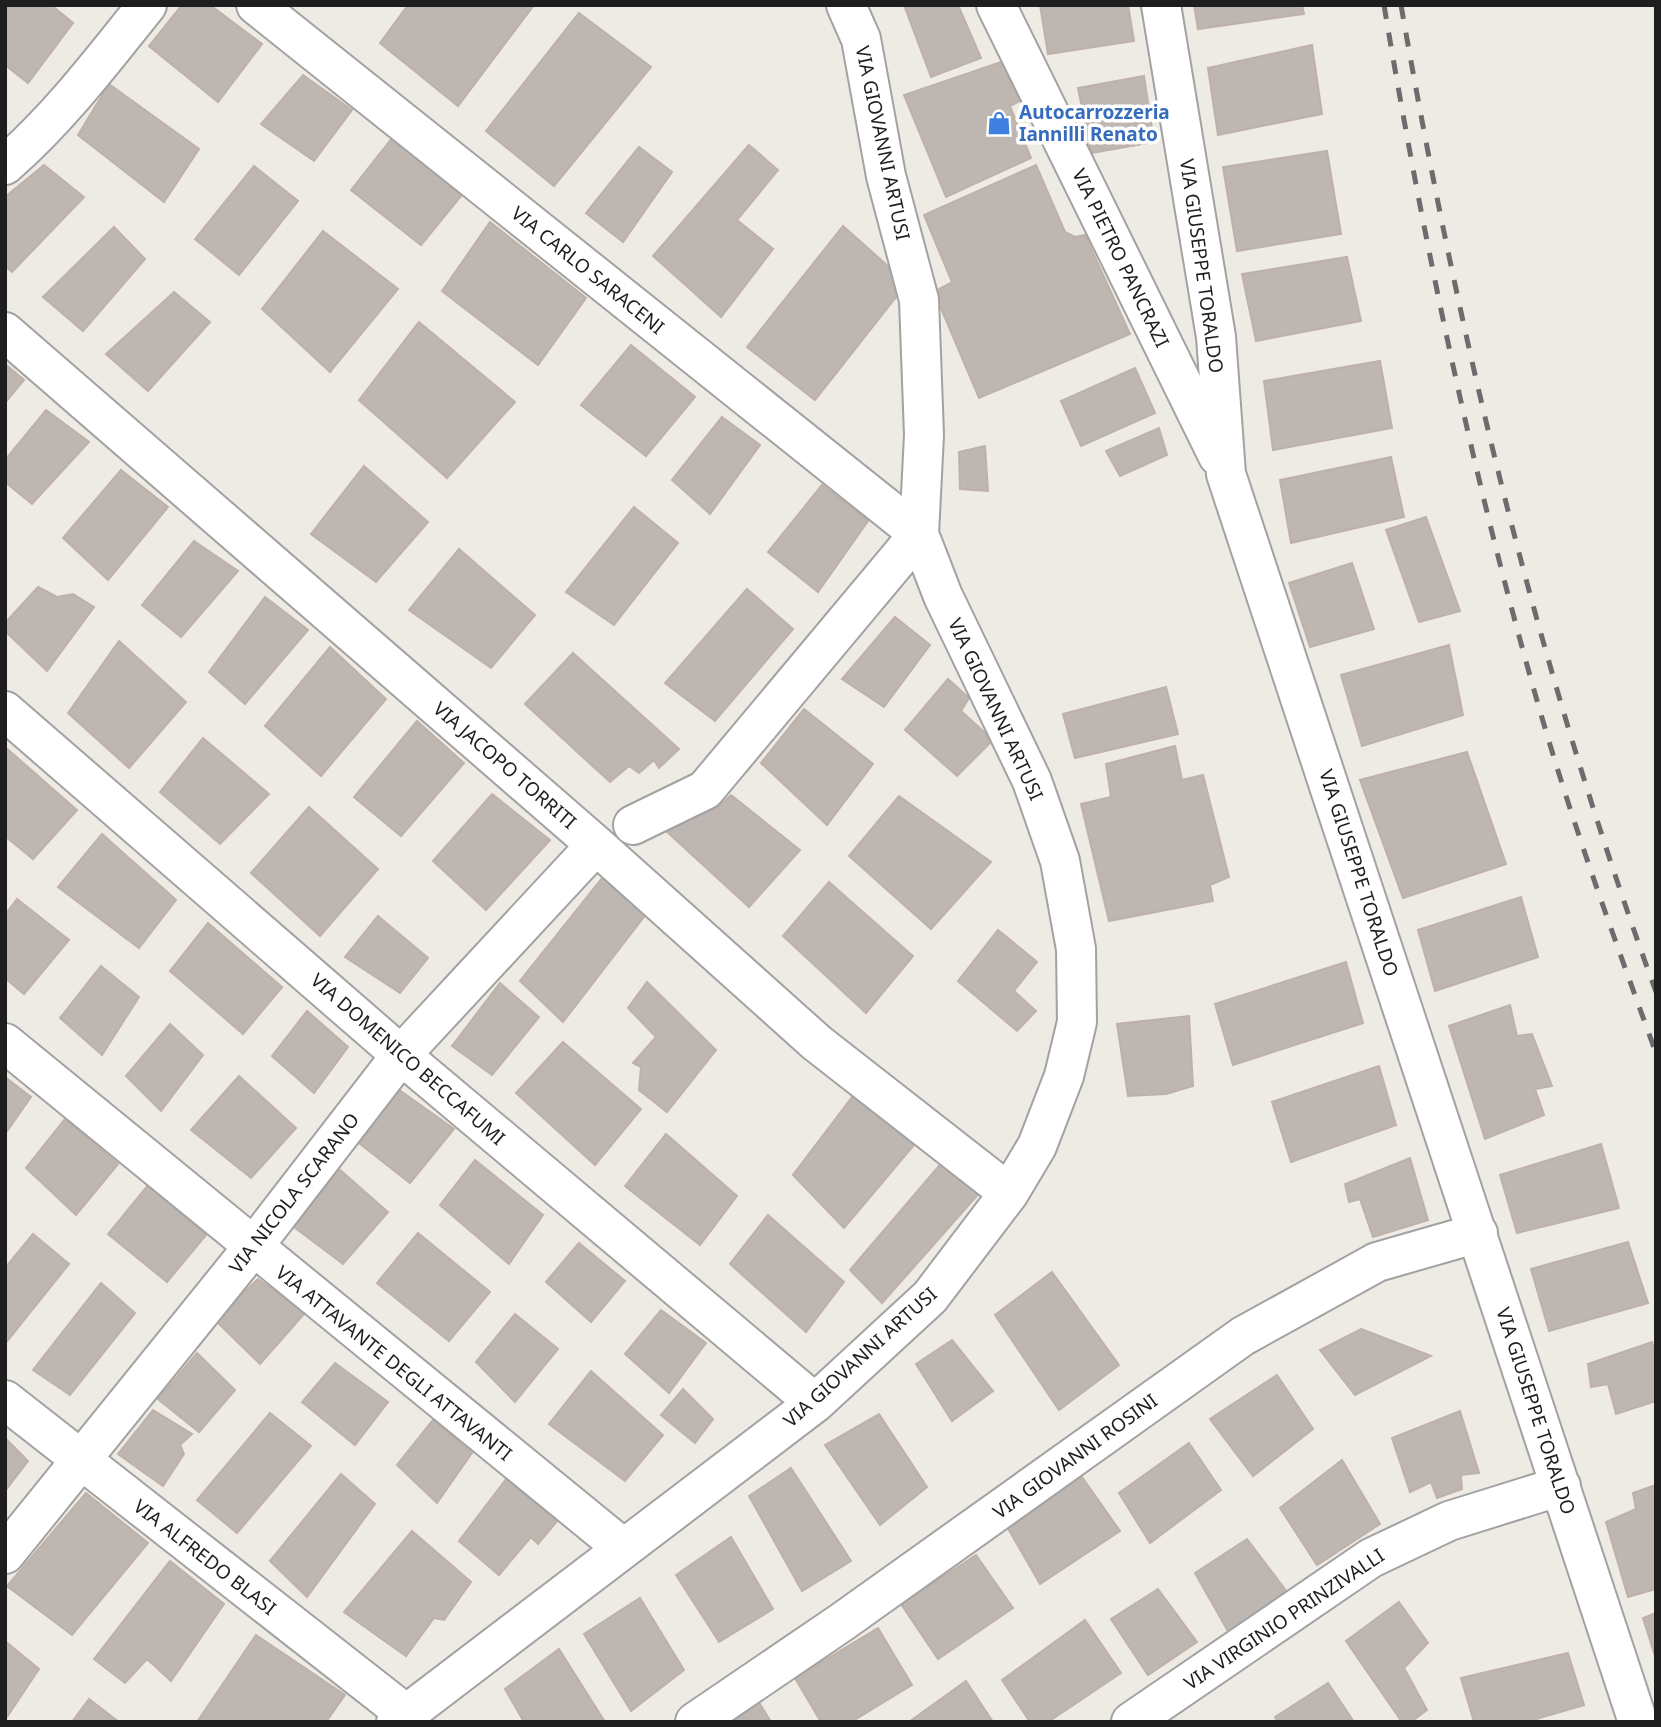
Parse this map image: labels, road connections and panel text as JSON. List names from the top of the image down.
{
  "streets": {
    "street": [
      "VIA GIOVANNI ARTUSI",
      "VIA PIETRO PANCRAZI",
      "VIA GIUSEPPE TORALDO",
      "VIA CARLO SARACENI",
      "VIA JACOPO TORRITI",
      "VIA DOMENICO BECCAFUMI",
      "VIA NICOLA SCARANO",
      "VIA ATTAVANTE DEGLI ATTAVANTI",
      "VIA GIOVANNI ROSINI",
      "VIA ALFREDO BLASI",
      "VIA VIRGINIO PRINZIVALLI"
    ]
  },
  "crossings": [
    ["VIA GIOVANNI ARTUSI", "VIA CARLO SARACENI"],
    ["VIA GIOVANNI ARTUSI", "VIA JACOPO TORRITI"],
    ["VIA GIOVANNI ARTUSI", "VIA DOMENICO BECCAFUMI"],
    ["VIA GIOVANNI ARTUSI", "VIA ATTAVANTE DEGLI ATTAVANTI"],
    ["VIA GIOVANNI ARTUSI", "VIA ALFREDO BLASI"],
    ["VIA PIETRO PANCRAZI", "VIA GIUSEPPE TORALDO"],
    ["VIA GIUSEPPE TORALDO", "VIA GIOVANNI ROSINI"],
    ["VIA GIUSEPPE TORALDO", "VIA VIRGINIO PRINZIVALLI"],
    ["VIA JACOPO TORRITI", "VIA NICOLA SCARANO"],
    ["VIA DOMENICO BECCAFUMI", "VIA NICOLA SCARANO"],
    ["VIA NICOLA SCARANO", "VIA ATTAVANTE DEGLI ATTAVANTI"],
    ["VIA NICOLA SCARANO", "VIA ALFREDO BLASI"]
  ],
  "places": {
    "shop": ["Autocarrozzeria Iannilli Renato"]
  }
}
